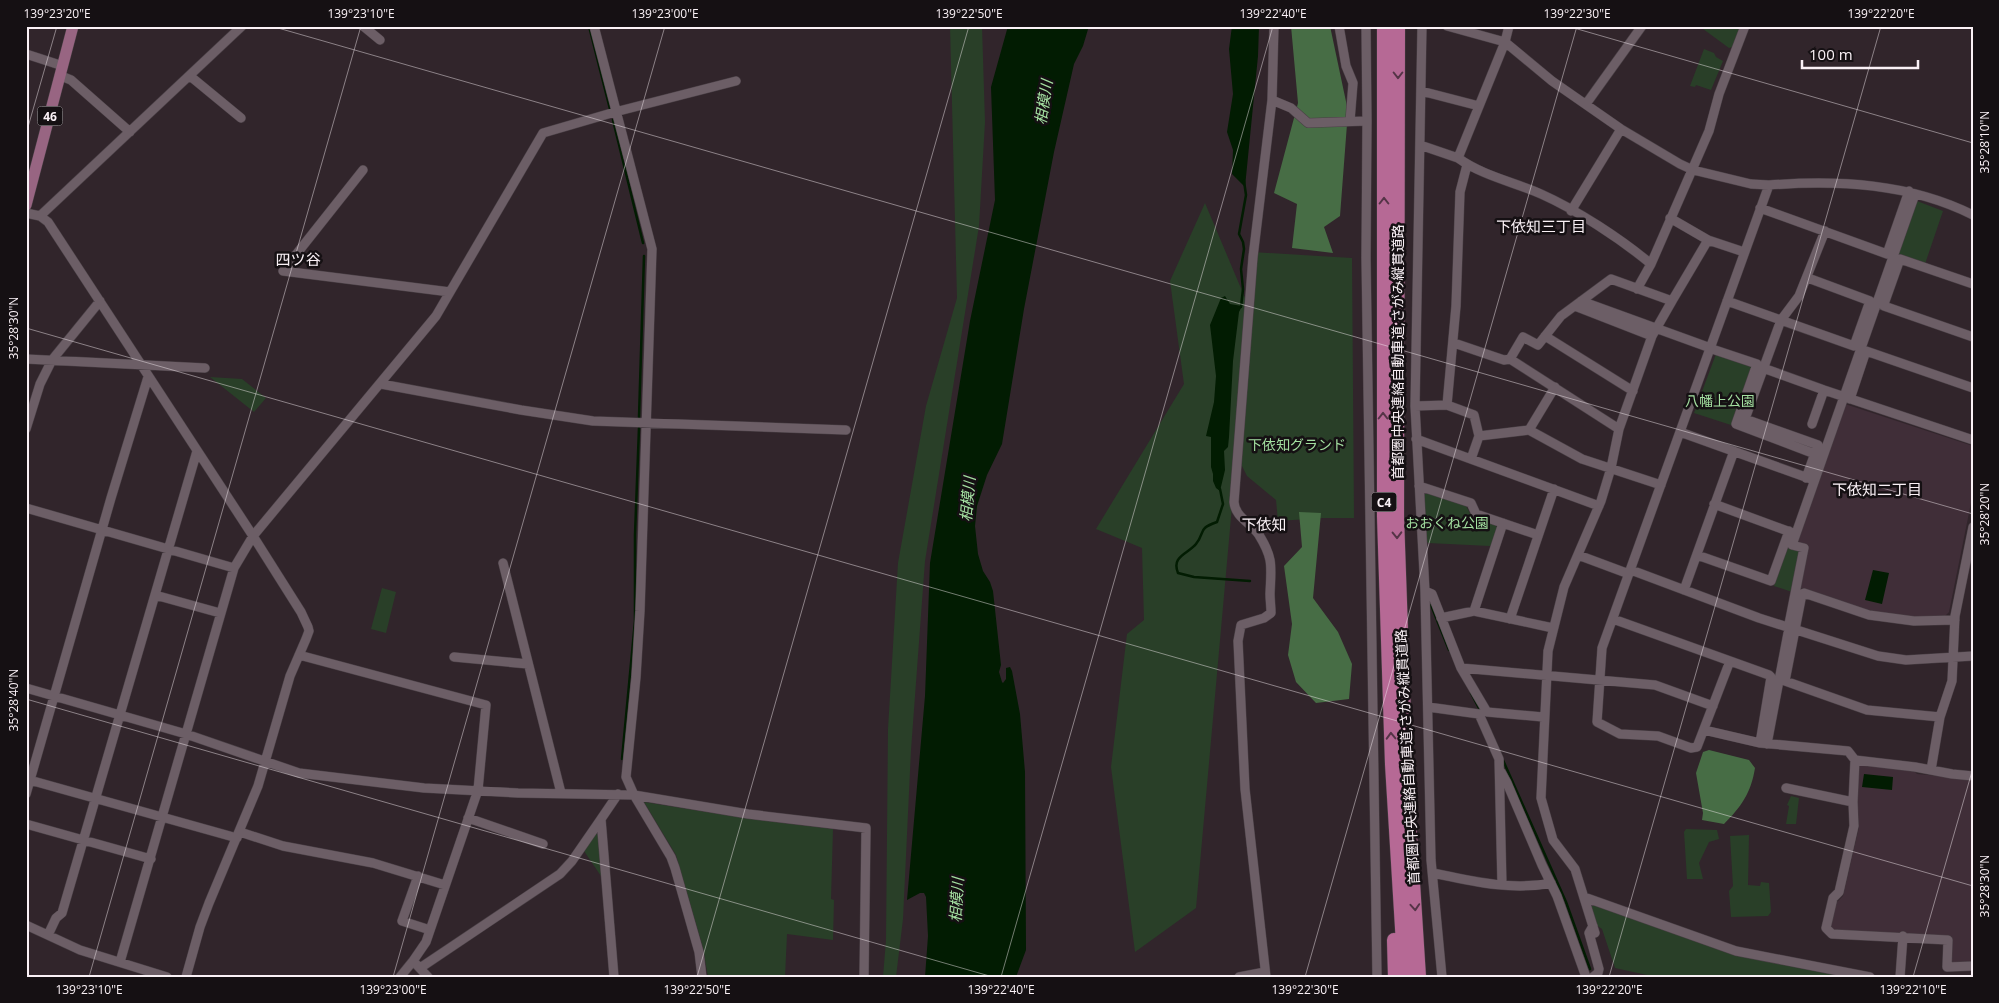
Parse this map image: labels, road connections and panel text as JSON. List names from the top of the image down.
{
  "streets": {
    "highway": ["首都圏中央連絡自動車道;さがみ縦貫道路", "C4"],
    "main road": ["46"]
  },
  "districts": [
    "下依知三丁目",
    "四ツ谷",
    "下依知二丁目",
    "下依知"
  ],
  "water": ["相模川"],
  "parks": ["八幡上公園", "下依知グランド", "おおくね公園"],
  "scale_bar": "100 m",
  "coordinates": [
    "139°23'20\"E",
    "139°23'10\"E",
    "139°23'00\"E",
    "139°22'50\"E",
    "139°22'40\"E",
    "139°22'30\"E",
    "139°22'20\"E",
    "35°28'10\"N",
    "35°28'30\"N",
    "35°28'20\"N",
    "35°28'40\"N",
    "139°22'10\"E"
  ]
}
